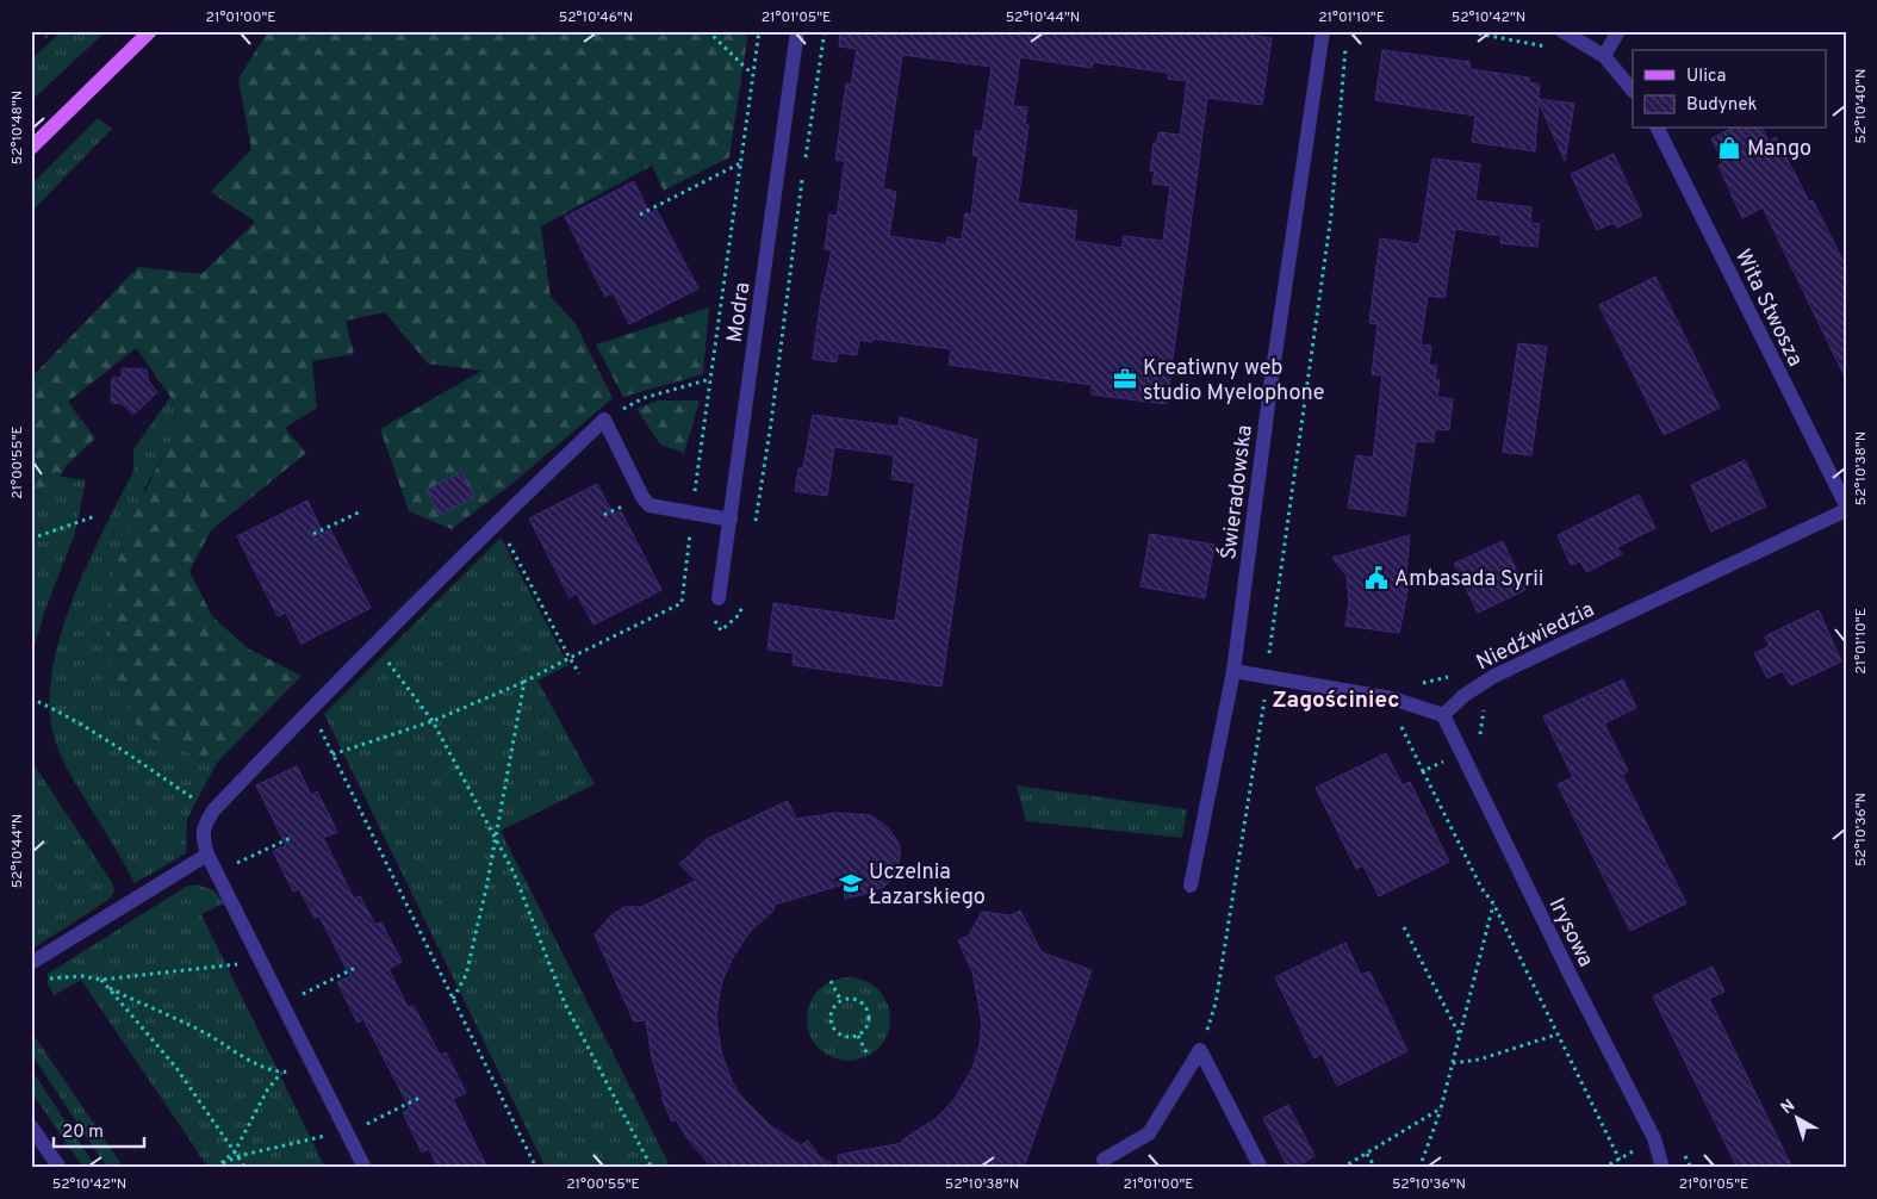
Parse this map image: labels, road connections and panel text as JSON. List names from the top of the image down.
{
  "streets": {
    "street": [
      "Wita Stwosza",
      "Modra",
      "Świeradowska",
      "Niedźwiedzia",
      "Irysowa"
    ]
  },
  "crossings": [
    ["Niedźwiedzia", "Irysowa"]
  ],
  "districts": ["Zagościniec"],
  "places": {
    "shop": ["Mango"],
    "office": ["Kreatiwny web studio Myelophone"],
    "public building": ["Ambasada Syrii"],
    "school or university": ["Uczelnia Łazarskiego"]
  },
  "legend": ["Ulica", "Budynek"],
  "scale_bar": "20 m",
  "north": "top left",
  "coordinates": [
    "21°01'00\"E",
    "52°10'46\"N",
    "21°01'05\"E",
    "52°10'44\"N",
    "21°01'10\"E",
    "52°10'42\"N",
    "52°10'40\"N",
    "52°10'48\"N",
    "21°00'55\"E",
    "52°10'38\"N",
    "52°10'36\"N"
  ]
}
